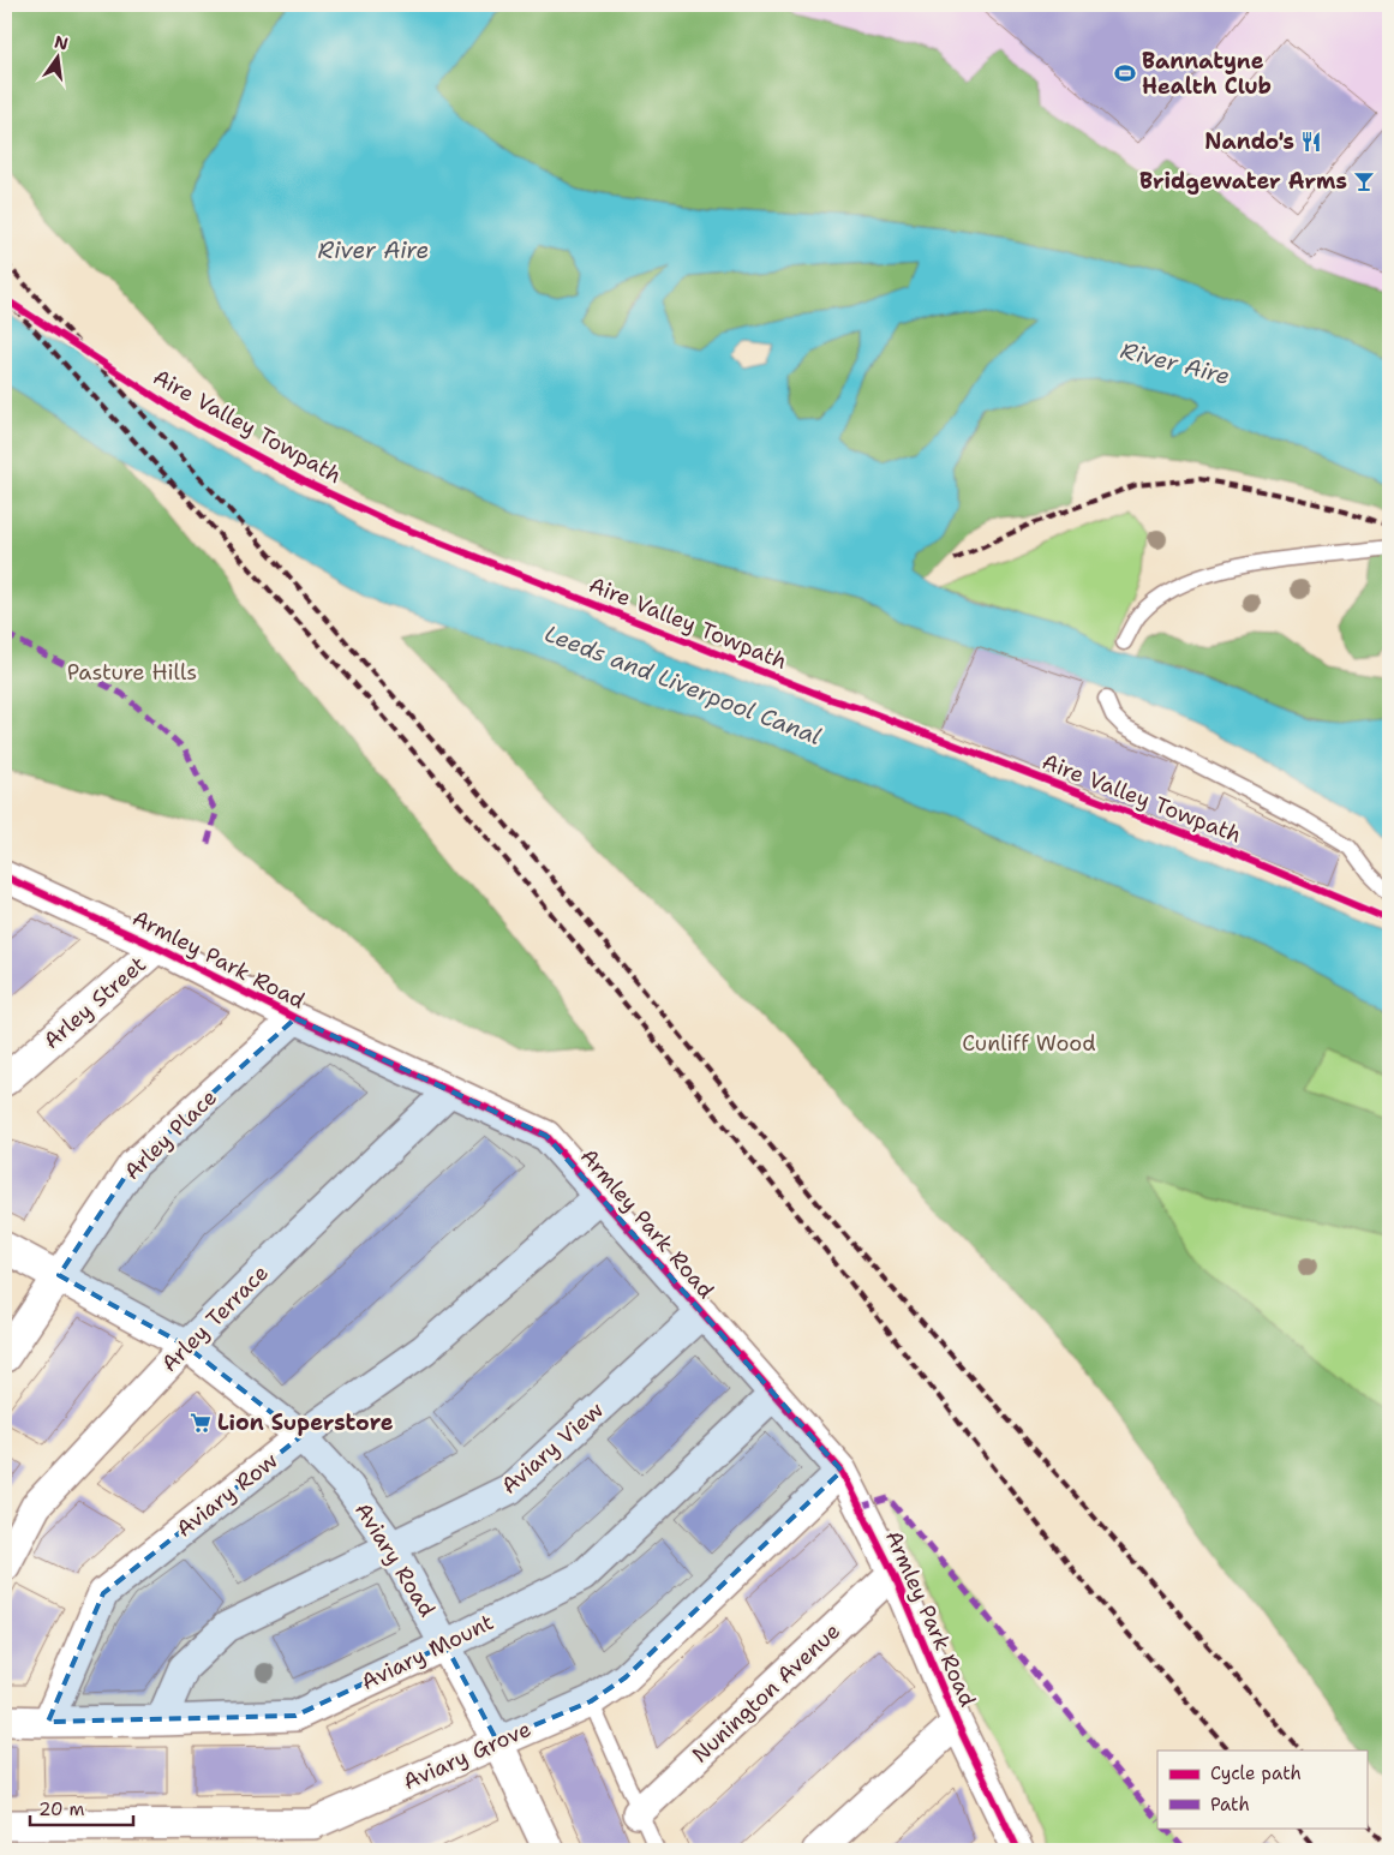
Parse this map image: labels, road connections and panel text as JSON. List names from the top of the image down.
{
  "streets": {
    "street": [
      "Armley Park Road",
      "Arley Street",
      "Arley Place",
      "Arley Terrace",
      "Aviary View",
      "Aviary Row",
      "Aviary Road",
      "Aviary Mount",
      "Nunington Avenue",
      "Aviary Grove"
    ],
    "cycle path": ["Aire Valley Towpath"]
  },
  "crossings": [
    ["Armley Park Road", "Arley Street"],
    ["Armley Park Road", "Arley Place"],
    ["Armley Park Road", "Arley Terrace"],
    ["Armley Park Road", "Aviary View"],
    ["Armley Park Road", "Aviary Row"],
    ["Armley Park Road", "Aviary Mount"],
    ["Armley Park Road", "Nunington Avenue"],
    ["Armley Park Road", "Aviary Grove"],
    ["Arley Place", "Aviary Road"],
    ["Arley Terrace", "Aviary Road"],
    ["Aviary View", "Aviary Road"],
    ["Aviary View", "Aviary Mount"],
    ["Aviary Row", "Aviary Road"],
    ["Aviary Row", "Aviary Mount"],
    ["Aviary Road", "Aviary Mount"],
    ["Aviary Road", "Aviary Grove"]
  ],
  "water": ["River Aire", "Leeds and Liverpool Canal"],
  "parks": ["Pasture Hills", "Cunliff Wood"],
  "places": {
    "sports": ["Bannatyne Health Club"],
    "restaurant": ["Nando's"],
    "bar": ["Bridgewater Arms"],
    "supermarket": ["Lion Superstore"]
  },
  "legend": ["Cycle path", "Path"],
  "scale_bar": "20 m",
  "north": "top"
}
